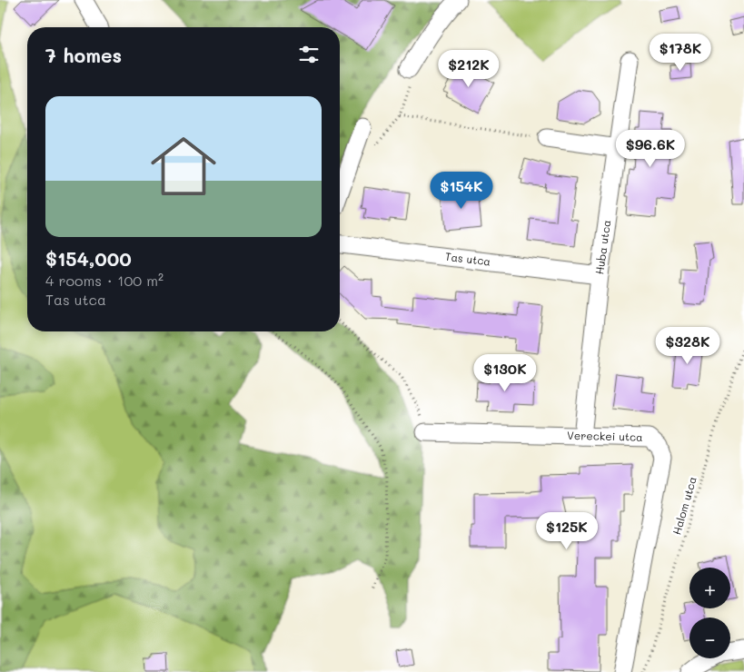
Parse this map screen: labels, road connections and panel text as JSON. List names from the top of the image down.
{
  "streets": {
    "street": ["Huba utca", "Tas utca", "Vereckei utca"],
    "path": ["Halom utca"]
  },
  "crossings": [
    ["Huba utca", "Tas utca"],
    ["Huba utca", "Vereckei utca"]
  ],
  "page": {
    "heading": "7 homes",
    "price": [
      "$178K",
      "$212K",
      "$96.6K",
      "$154K",
      "$328K",
      "$130K",
      "$125K"
    ],
    "list": [
      {
        "name": "$154,000",
        "note": "4 rooms · 100 m² · Tas utca"
      }
    ],
    "map_buttons": ["+", "−"]
  }
}
